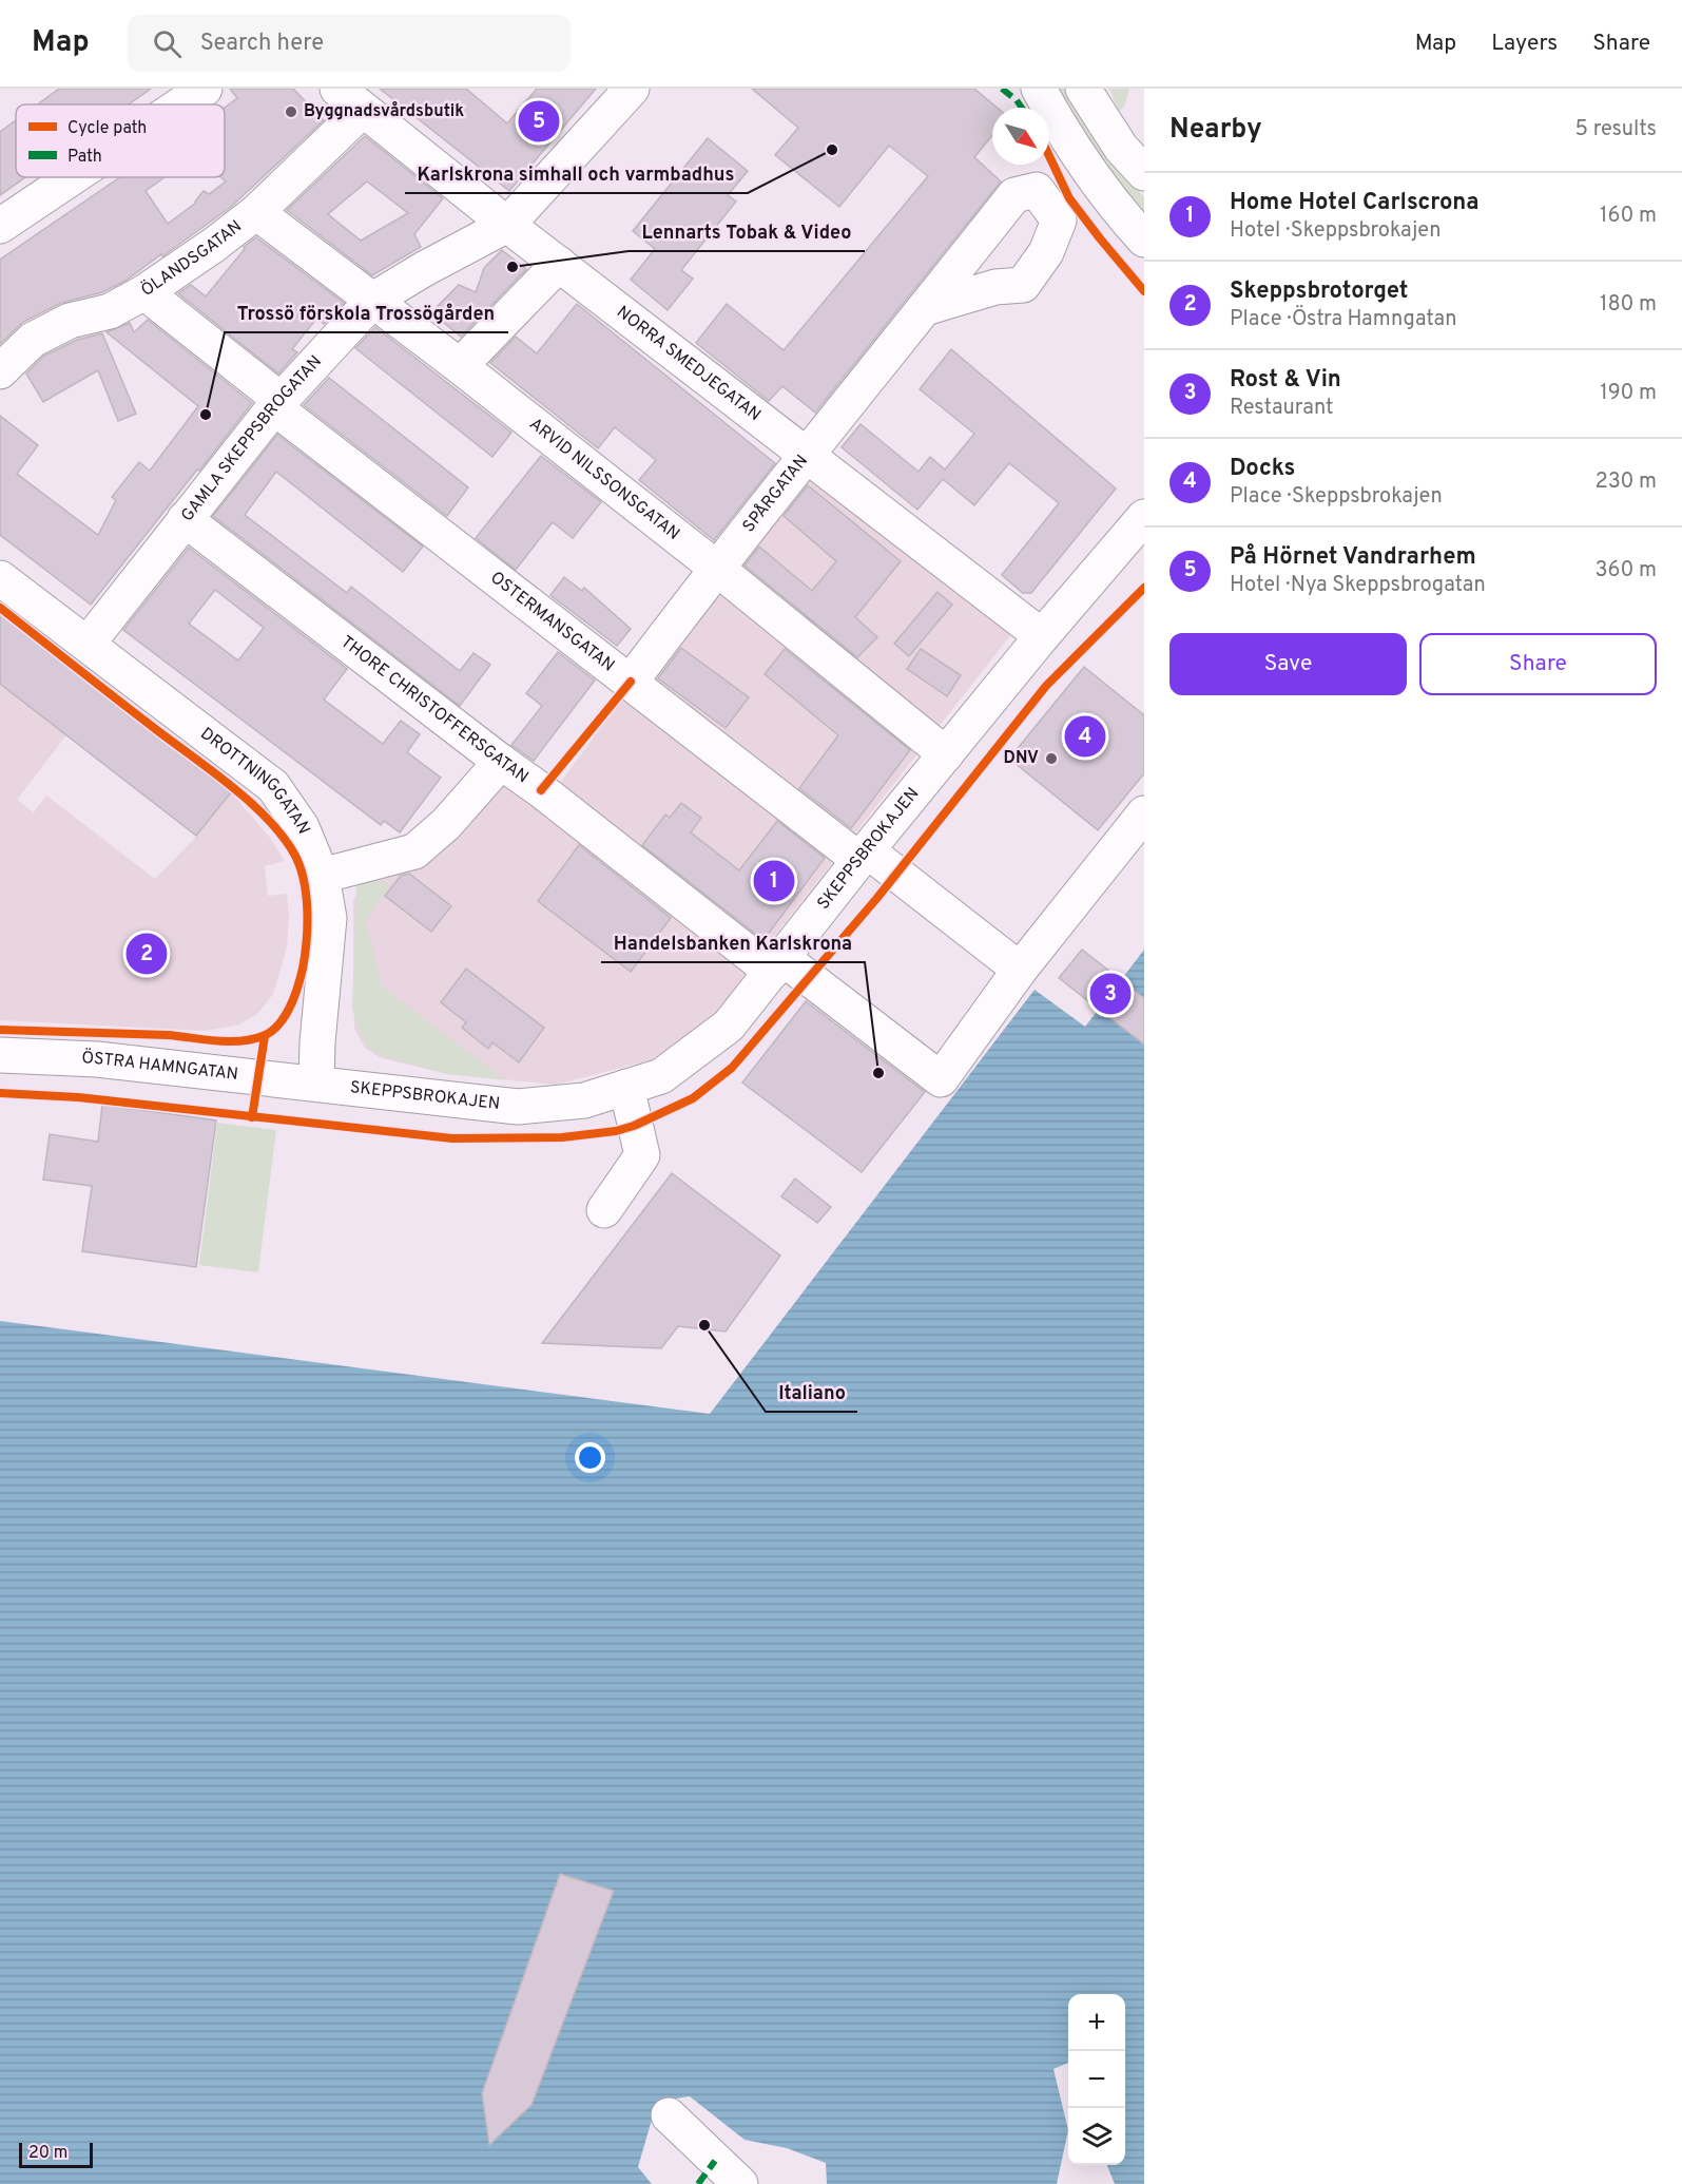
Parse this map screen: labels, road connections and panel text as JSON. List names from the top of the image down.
{
  "streets": {
    "street": [
      "ÖLANDSGATAN",
      "NORRA SMEDJEGATAN",
      "GAMLA SKEPPSBROGATAN",
      "ARVID NILSSONSGATAN",
      "SPÅRGATAN",
      "OSTERMANSGATAN",
      "THORE CHRISTOFFERSGATAN",
      "DROTTNINGGATAN",
      "SKEPPSBROKAJEN",
      "ÖSTRA HAMNGATAN"
    ]
  },
  "crossings": [
    ["ÖLANDSGATAN", "NORRA SMEDJEGATAN"],
    ["ÖLANDSGATAN", "ARVID NILSSONSGATAN"],
    ["ÖLANDSGATAN", "OSTERMANSGATAN"],
    ["NORRA SMEDJEGATAN", "GAMLA SKEPPSBROGATAN"],
    ["NORRA SMEDJEGATAN", "SPÅRGATAN"],
    ["NORRA SMEDJEGATAN", "SKEPPSBROKAJEN"],
    ["GAMLA SKEPPSBROGATAN", "ARVID NILSSONSGATAN"],
    ["GAMLA SKEPPSBROGATAN", "OSTERMANSGATAN"],
    ["GAMLA SKEPPSBROGATAN", "THORE CHRISTOFFERSGATAN"],
    ["GAMLA SKEPPSBROGATAN", "DROTTNINGGATAN"],
    ["ARVID NILSSONSGATAN", "SPÅRGATAN"],
    ["ARVID NILSSONSGATAN", "SKEPPSBROKAJEN"],
    ["SPÅRGATAN", "OSTERMANSGATAN"],
    ["OSTERMANSGATAN", "THORE CHRISTOFFERSGATAN"],
    ["OSTERMANSGATAN", "SKEPPSBROKAJEN"],
    ["THORE CHRISTOFFERSGATAN", "SKEPPSBROKAJEN"],
    ["DROTTNINGGATAN", "SKEPPSBROKAJEN"],
    ["DROTTNINGGATAN", "ÖSTRA HAMNGATAN"],
    ["SKEPPSBROKAJEN", "ÖSTRA HAMNGATAN"]
  ],
  "places": [
    "Byggnadsvårdsbutik",
    "Karlskrona simhall och varmbadhus",
    "Lennarts Tobak & Video",
    "Trossö förskola Trossögården",
    "DNV",
    "Handelsbanken Karlskrona",
    "Italiano"
  ],
  "legend": ["Cycle path", "Path"],
  "scale_bar": "20 m",
  "north": "bottom right",
  "page": {
    "header": "Map",
    "search": "Search here",
    "nav": ["Map", "Layers", "Share"],
    "heading": ["Nearby", "5 results"],
    "pins": [
      "5",
      "4",
      "1",
      "2",
      "3"
    ],
    "list": [
      {
        "mark": "1",
        "name": "Home Hotel Carlscrona",
        "note": "Hotel · Skeppsbrokajen",
        "value": "160 m"
      },
      {
        "mark": "2",
        "name": "Skeppsbrotorget",
        "note": "Place · Östra Hamngatan",
        "value": "180 m"
      },
      {
        "mark": "3",
        "name": "Rost & Vin",
        "note": "Restaurant",
        "value": "190 m"
      },
      {
        "mark": "4",
        "name": "Docks",
        "note": "Place · Skeppsbrokajen",
        "value": "230 m"
      },
      {
        "mark": "5",
        "name": "På Hörnet Vandrarhem",
        "note": "Hotel · Nya Skeppsbrogatan",
        "value": "360 m"
      }
    ],
    "buttons": ["Save", "Share"],
    "map_buttons": ["+", "−"],
    "scale": "20 m"
  }
}
